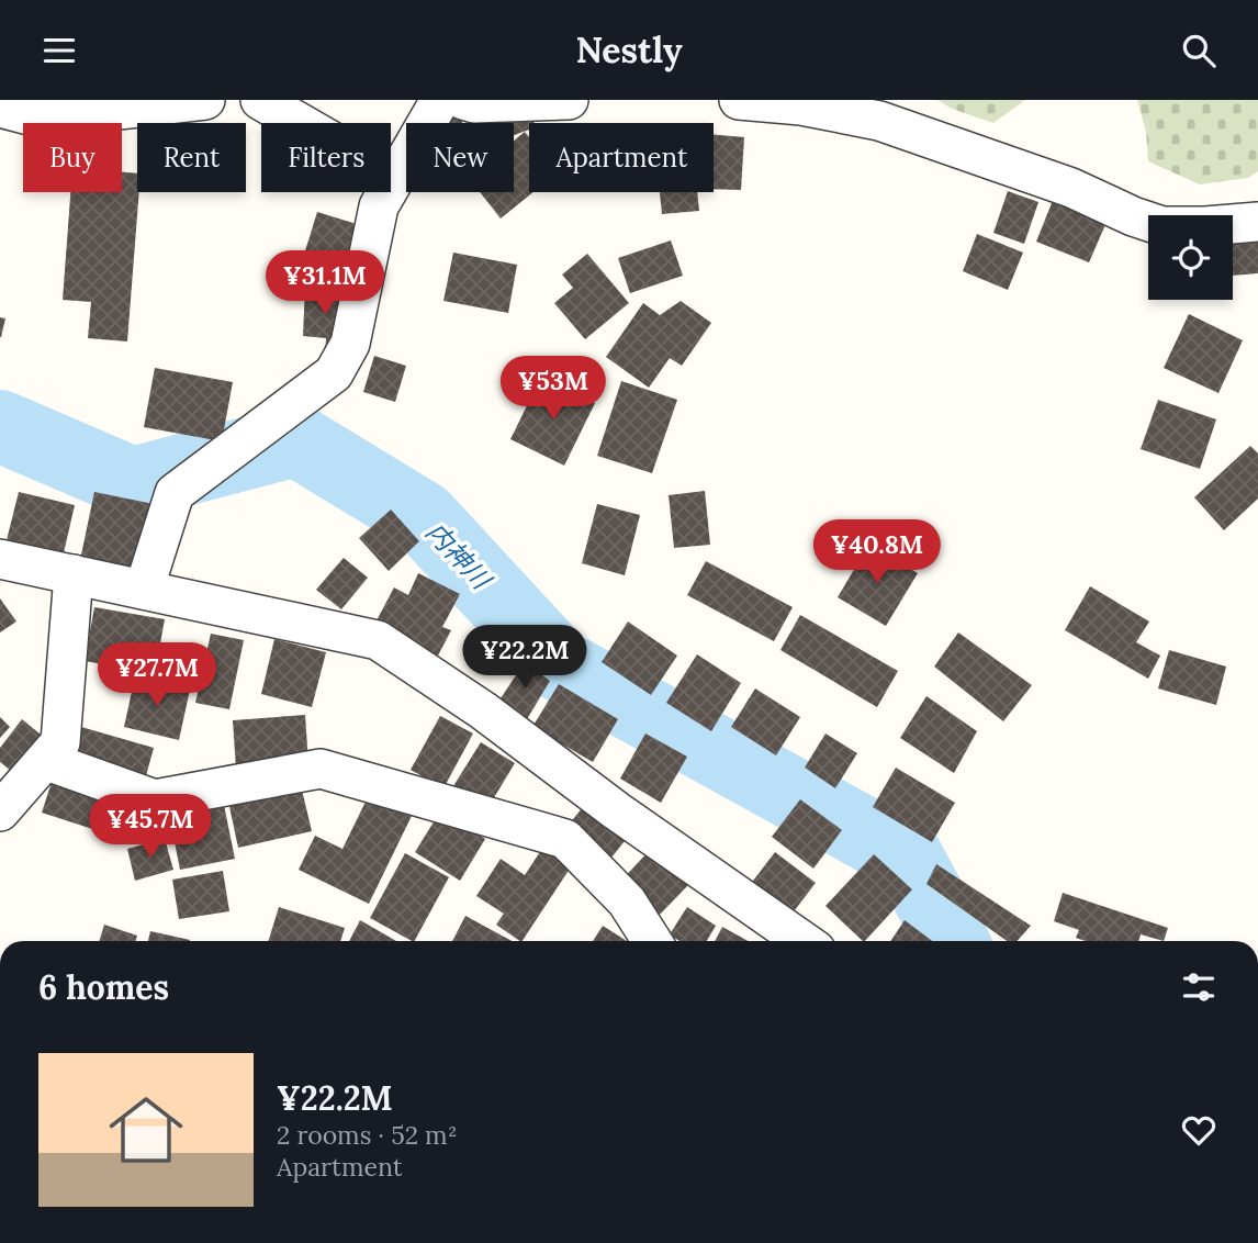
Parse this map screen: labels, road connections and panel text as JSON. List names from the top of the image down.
{
  "water": ["内神川"],
  "page": {
    "header": "Nestly",
    "chip": [
      "Buy",
      "Rent",
      "Filters",
      "New",
      "Apartment"
    ],
    "price": [
      "¥31.1M",
      "¥53M",
      "¥40.8M",
      "¥22.2M",
      "¥27.7M",
      "¥45.7M"
    ],
    "heading": "6 homes",
    "list": [
      {
        "name": "¥22.2M",
        "note": "2 rooms · 52 m² · Apartment"
      }
    ]
  }
}
